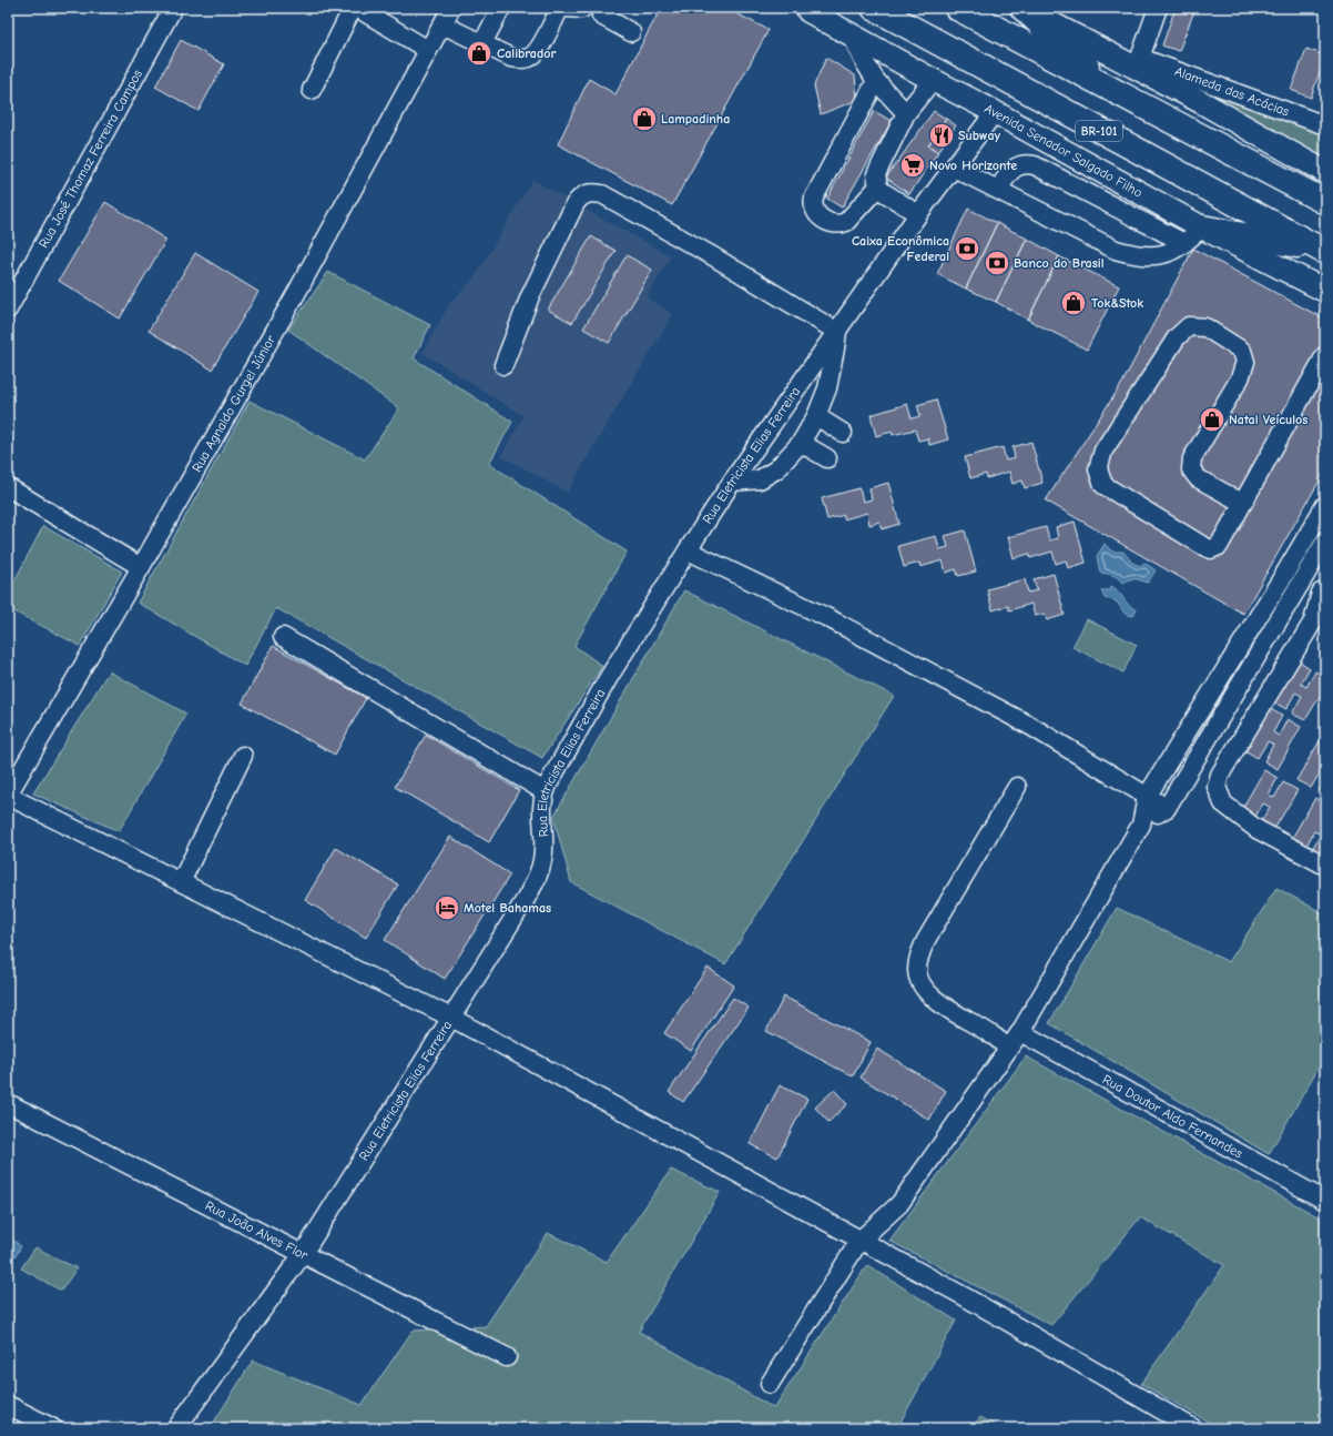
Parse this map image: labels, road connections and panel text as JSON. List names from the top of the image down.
{
  "streets": {
    "highway": ["BR-101"],
    "main road": ["Avenida Senador Salgado Filho"],
    "street": [
      "Alameda das Acácias",
      "Rua José Thomaz Ferreira Campos",
      "Rua Agnaldo Gurgel Júnior",
      "Rua Eletricista Elias Ferreira",
      "Rua Doutor Aldo Fernandes",
      "Rua João Alves Flor"
    ]
  },
  "crossings": [
    ["Avenida Senador Salgado Filho", "Rua Eletricista Elias Ferreira"],
    ["Rua Eletricista Elias Ferreira", "Rua João Alves Flor"]
  ],
  "places": {
    "shop": [
      "Calibrador",
      "Lampadinha",
      "Tok&Stok",
      "Natal Veículos"
    ],
    "restaurant": ["Subway"],
    "supermarket": ["Novo Horizonte"],
    "bank": ["Caixa Econômica Federal", "Banco do Brasil"],
    "hotel": ["Motel Bahamas"]
  }
}
